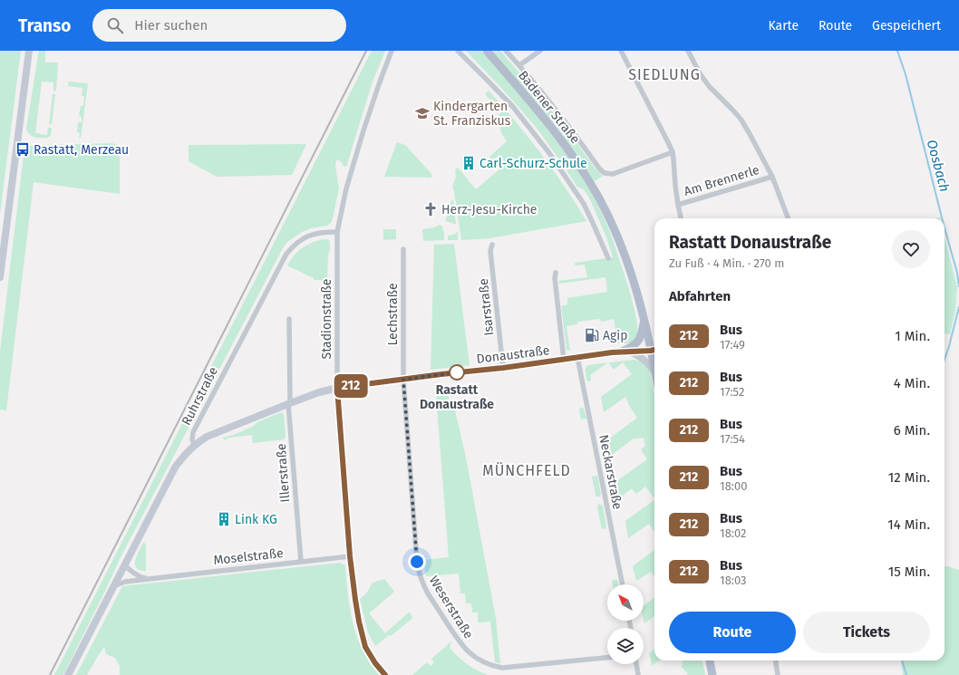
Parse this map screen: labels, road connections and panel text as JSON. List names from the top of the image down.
{
  "streets": {
    "main road": ["Badener Straße"],
    "street": [
      "Am Brennerle",
      "Isarstraße",
      "Lechstraße",
      "Stadionstraße",
      "Donaustraße",
      "Ruhrstraße",
      "Neckarstraße",
      "Illerstraße",
      "Moselstraße",
      "Weserstraße"
    ]
  },
  "crossings": [
    ["Badener Straße", "Donaustraße"],
    ["Isarstraße", "Donaustraße"],
    ["Lechstraße", "Donaustraße"],
    ["Lechstraße", "Weserstraße"],
    ["Stadionstraße", "Donaustraße"],
    ["Stadionstraße", "Ruhrstraße"],
    ["Stadionstraße", "Moselstraße"],
    ["Donaustraße", "Ruhrstraße"],
    ["Donaustraße", "Neckarstraße"],
    ["Donaustraße", "Illerstraße"],
    ["Donaustraße", "Weserstraße"],
    ["Ruhrstraße", "Moselstraße"],
    ["Illerstraße", "Moselstraße"]
  ],
  "districts": ["SIEDLUNG", "MÜNCHFELD"],
  "water": ["Oosbach"],
  "places": {
    "school or university": ["Kindergarten St. Franziskus"],
    "bus stop": ["Rastatt, Merzeau"],
    "building": ["Carl-Schurz-Schule", "Link KG"],
    "church": ["Herz-Jesu-Kirche"],
    "fuel station": ["Agip"],
    "other": ["Rastatt Donaustraße"]
  },
  "lines": ["bus line 212"],
  "north": "top left",
  "page": {
    "header": "Transo",
    "search": "Hier suchen",
    "nav": ["Karte", "Route", "Gespeichert"],
    "on_map": "212",
    "heading": [
      ["Rastatt Donaustraße", "Zu Fuß · 4 Min. · 270 m"],
      "Abfahrten"
    ],
    "list": [
      {
        "mark": "212",
        "name": "Bus",
        "note": "17:49",
        "value": "1 Min."
      },
      {
        "mark": "212",
        "name": "Bus",
        "note": "17:52",
        "value": "4 Min."
      },
      {
        "mark": "212",
        "name": "Bus",
        "note": "17:54",
        "value": "6 Min."
      },
      {
        "mark": "212",
        "name": "Bus",
        "note": "18:00",
        "value": "12 Min."
      },
      {
        "mark": "212",
        "name": "Bus",
        "note": "18:02",
        "value": "14 Min."
      },
      {
        "mark": "212",
        "name": "Bus",
        "note": "18:03",
        "value": "15 Min."
      }
    ],
    "buttons": ["Route", "Tickets"]
  }
}
